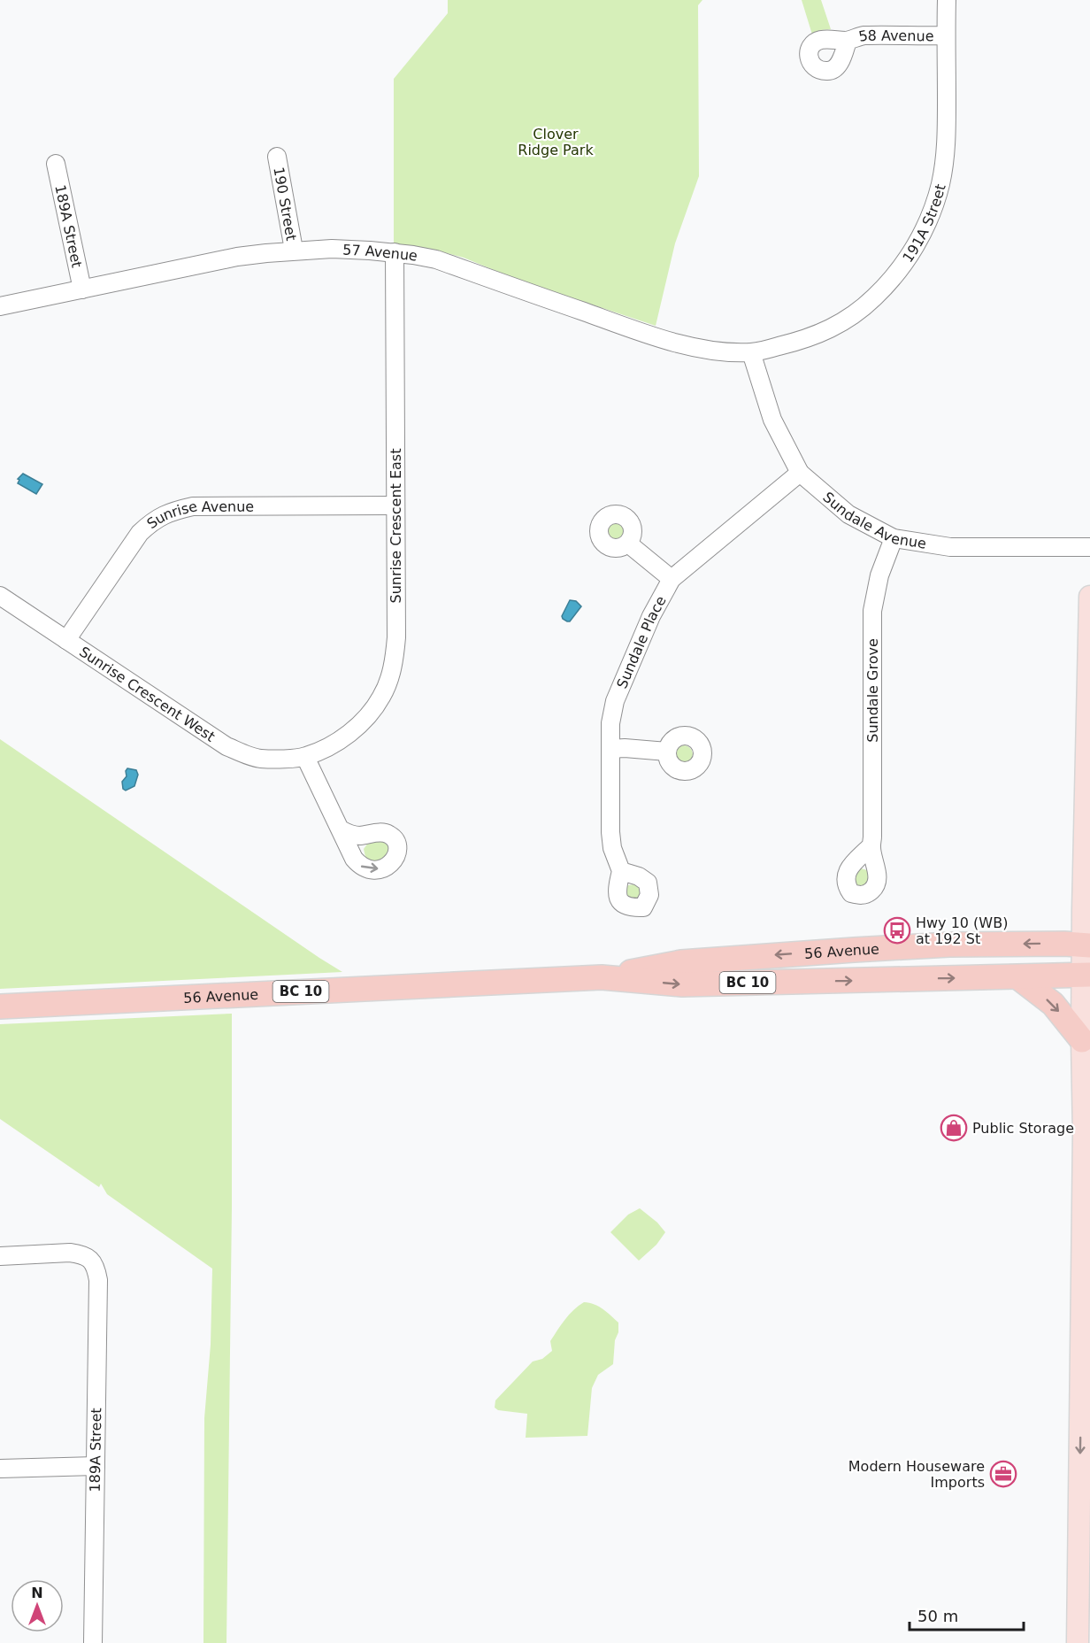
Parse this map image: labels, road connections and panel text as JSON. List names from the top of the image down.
{
  "streets": {
    "highway": ["56 Avenue", "BC 10"],
    "street": [
      "58 Avenue",
      "190 Street",
      "191A Street",
      "189A Street",
      "57 Avenue",
      "Sundale Avenue",
      "Sunrise Avenue",
      "Sunrise Crescent East",
      "Sundale Place",
      "Sundale Grove",
      "Sunrise Crescent West"
    ]
  },
  "crossings": [
    ["58 Avenue", "191A Street"],
    ["190 Street", "57 Avenue"],
    ["191A Street", "57 Avenue"],
    ["191A Street", "Sundale Avenue"],
    ["189A Street", "57 Avenue"],
    ["57 Avenue", "Sundale Avenue"],
    ["57 Avenue", "Sunrise Crescent East"],
    ["Sundale Avenue", "Sundale Place"],
    ["Sundale Avenue", "Sundale Grove"],
    ["Sunrise Avenue", "Sunrise Crescent East"],
    ["Sunrise Avenue", "Sunrise Crescent West"],
    ["Sunrise Crescent East", "Sunrise Crescent West"]
  ],
  "parks": ["Clover Ridge Park"],
  "places": {
    "bus stop": ["Hwy 10 (WB) at 192 St"],
    "shop": ["Public Storage"],
    "office": ["Modern Houseware Imports"]
  },
  "scale_bar": "50 m",
  "north": "top"
}
